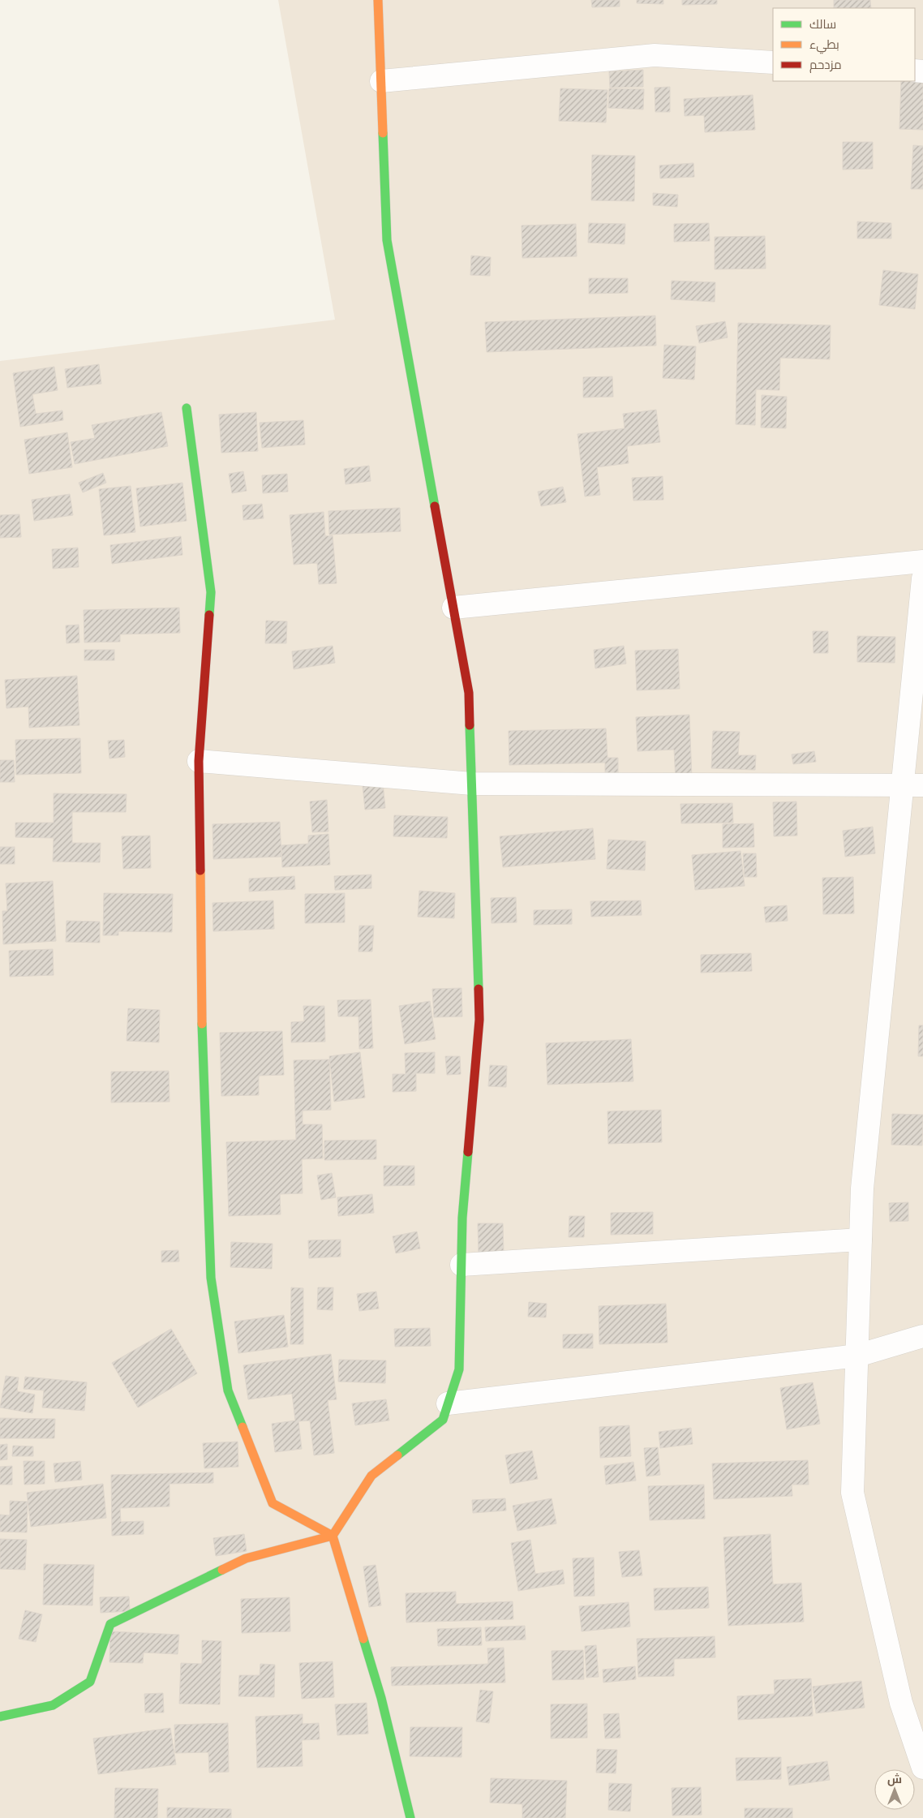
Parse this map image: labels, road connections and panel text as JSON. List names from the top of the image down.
{
  "legend": ["سالك", "بطيء", "مزدحم"],
  "north": "top"
}
